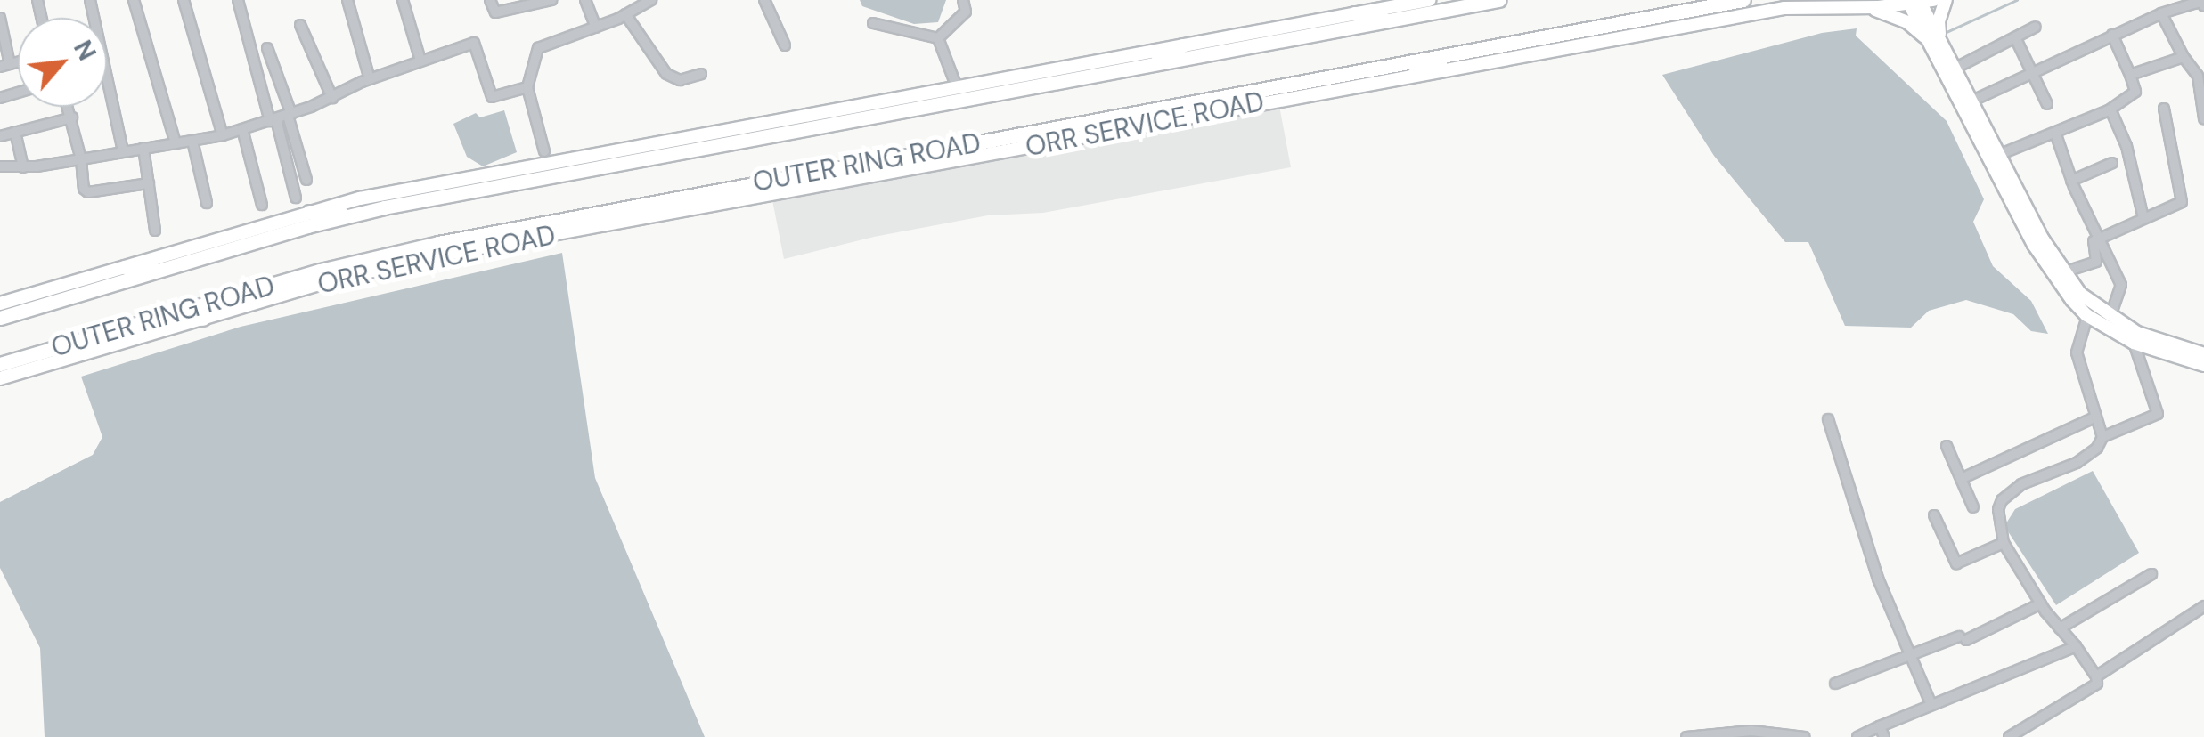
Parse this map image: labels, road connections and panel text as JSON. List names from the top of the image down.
{
  "streets": {
    "highway": ["OUTER RING ROAD"],
    "main road": ["ORR SERVICE ROAD"]
  },
  "north": "top right"
}
